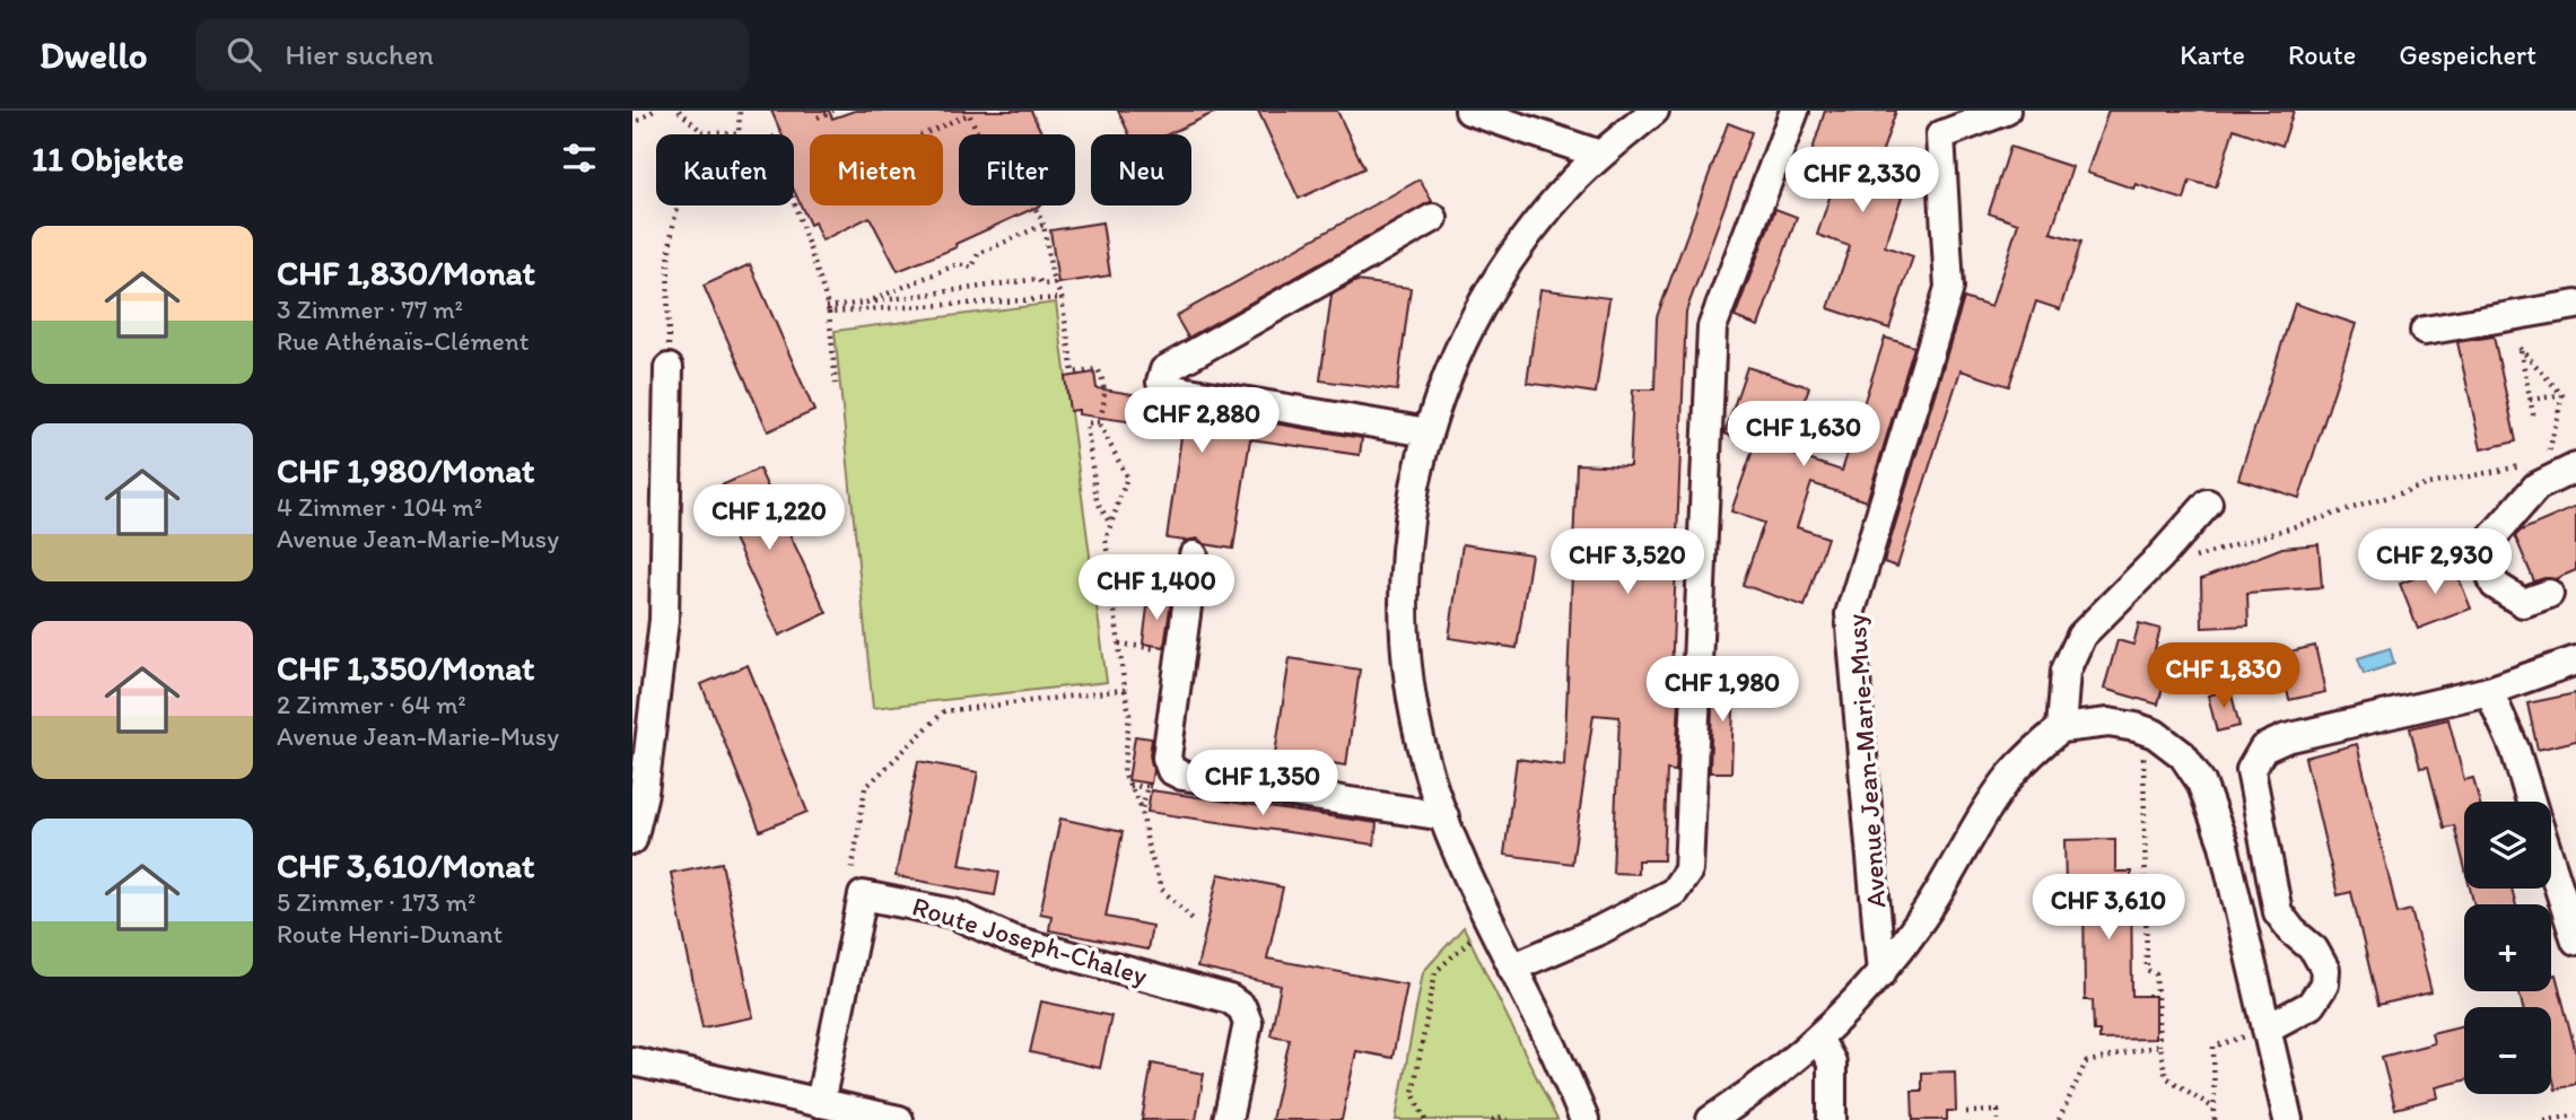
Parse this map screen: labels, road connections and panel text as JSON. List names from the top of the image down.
{
  "streets": {
    "street": ["Avenue Jean-Marie-Musy", "Route Joseph-Chaley"]
  },
  "page": {
    "header": "Dwello",
    "search": "Hier suchen",
    "nav": ["Karte", "Route", "Gespeichert"],
    "heading": "11 Objekte",
    "chip": [
      "Kaufen",
      "Mieten",
      "Filter",
      "Neu"
    ],
    "price": [
      "CHF 2,330",
      "CHF 2,880",
      "CHF 1,630",
      "CHF 1,220",
      "CHF 3,520",
      "CHF 2,930",
      "CHF 1,400",
      "CHF 1,830",
      "CHF 1,980",
      "CHF 1,350",
      "CHF 3,610"
    ],
    "list": [
      {
        "name": "CHF 1,830/Monat",
        "note": "3 Zimmer · 77 m² · Rue Athénaïs-Clément"
      },
      {
        "name": "CHF 1,980/Monat",
        "note": "4 Zimmer · 104 m² · Avenue Jean-Marie-Musy"
      },
      {
        "name": "CHF 1,350/Monat",
        "note": "2 Zimmer · 64 m² · Avenue Jean-Marie-Musy"
      },
      {
        "name": "CHF 3,610/Monat",
        "note": "5 Zimmer · 173 m² · Route Henri-Dunant"
      }
    ],
    "map_buttons": ["+", "−"]
  }
}
